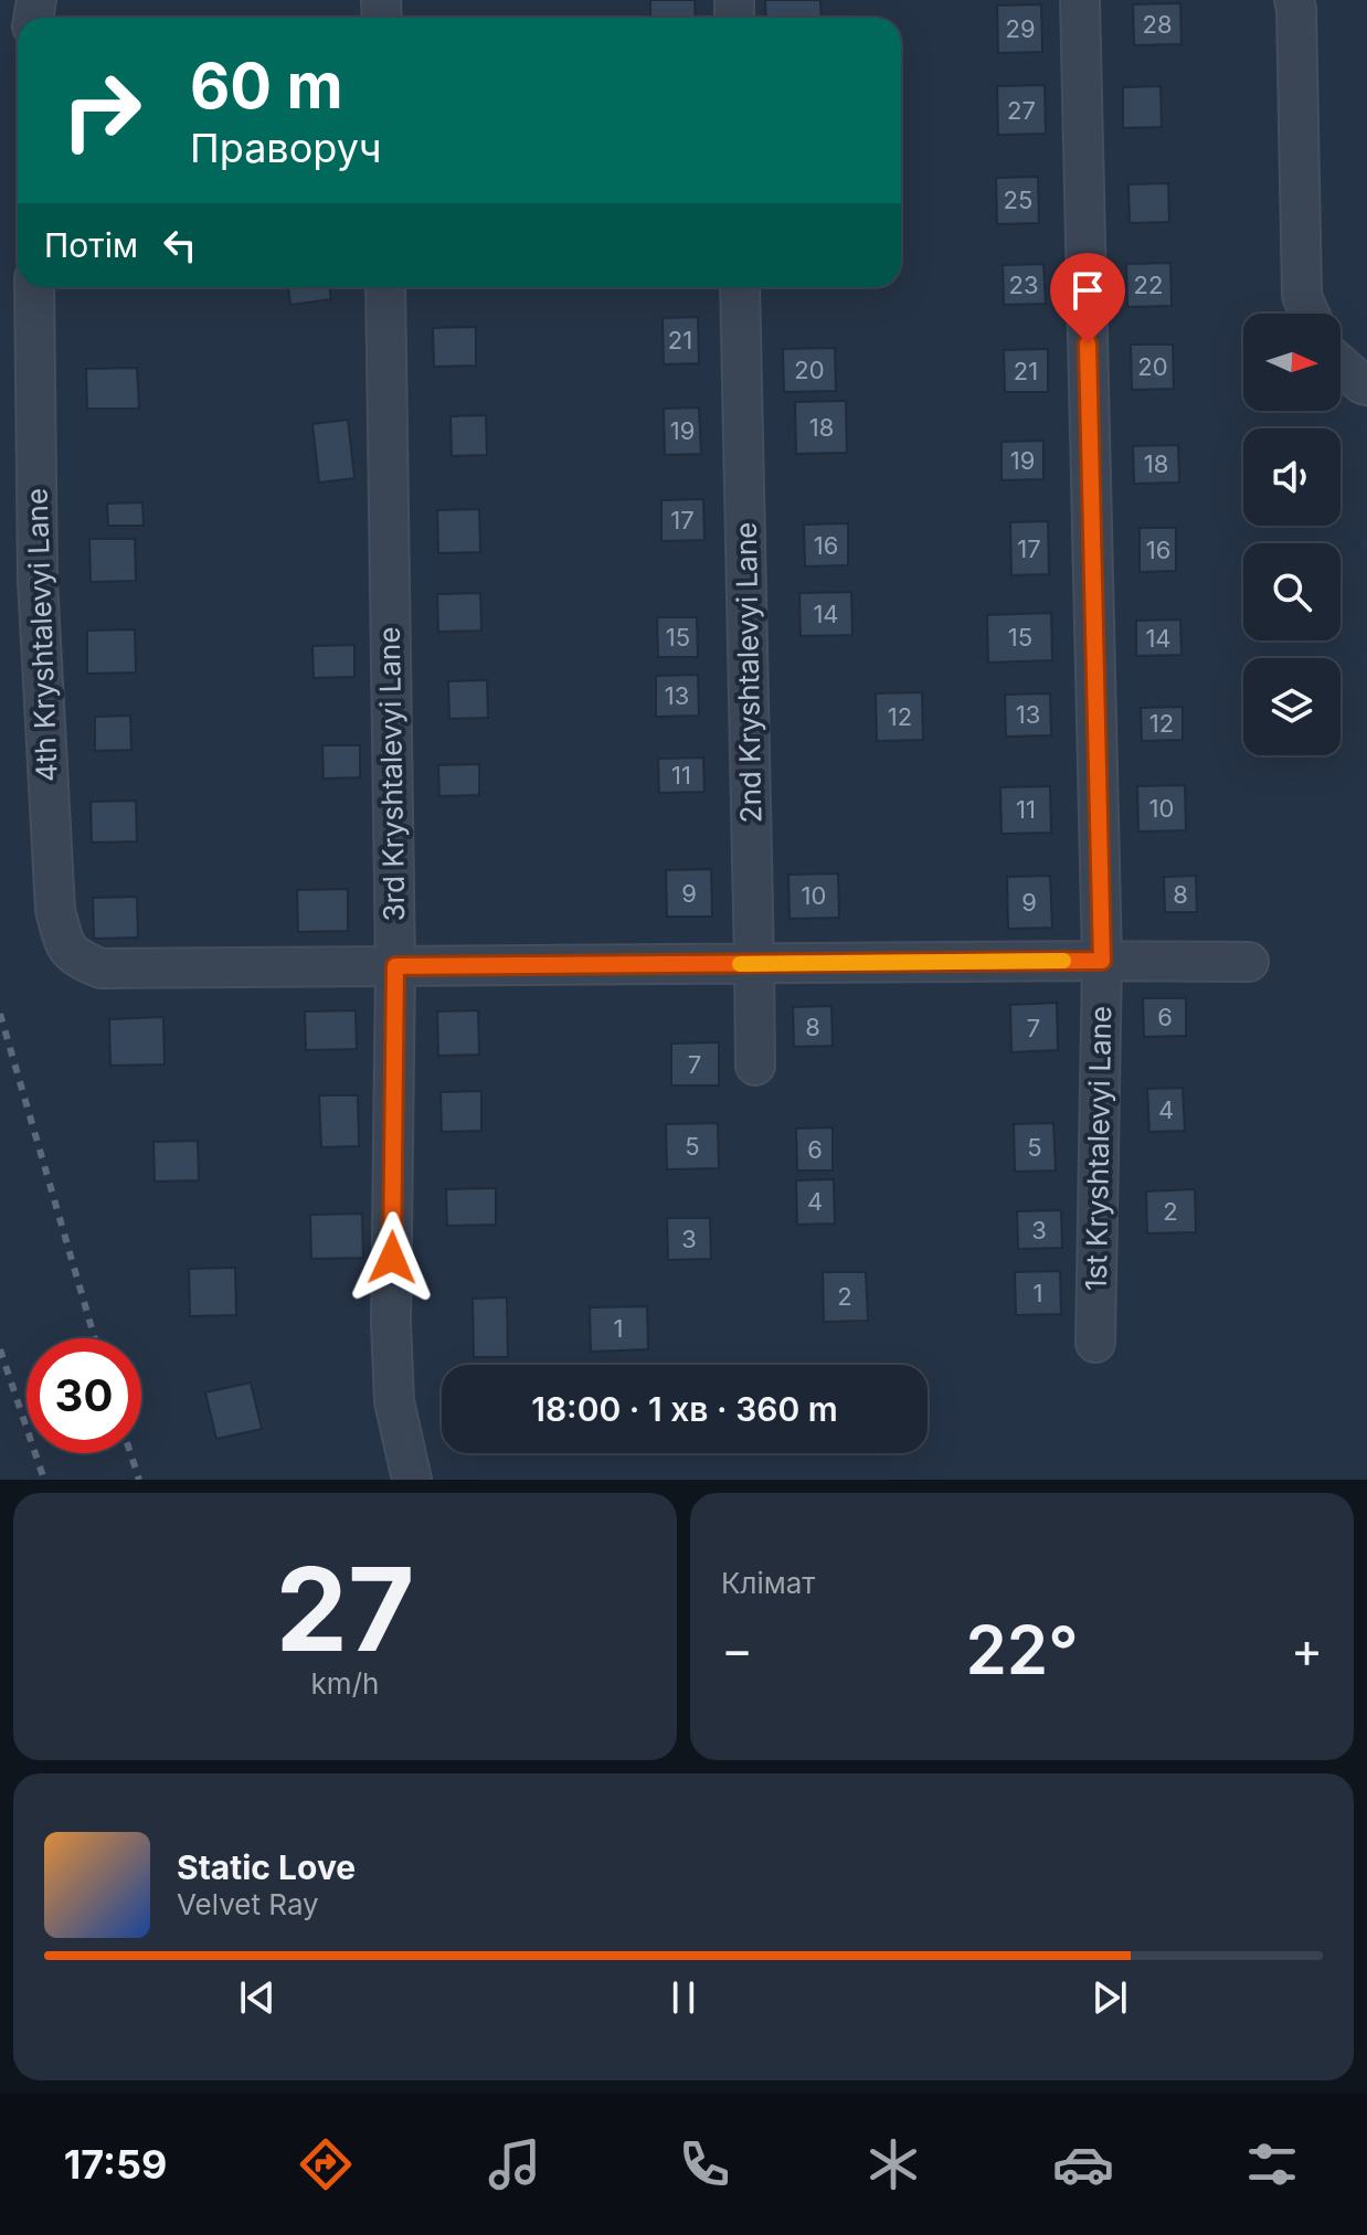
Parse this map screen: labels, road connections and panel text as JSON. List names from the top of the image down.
{
  "streets": {
    "street": [
      "4th Kryshtalevyi Lane",
      "2nd Kryshtalevyi Lane",
      "3rd Kryshtalevyi Lane",
      "1st Kryshtalevyi Lane"
    ]
  },
  "crossings": [
    ["4th Kryshtalevyi Lane", "3rd Kryshtalevyi Lane"]
  ],
  "house_numbers": [
    "28",
    "29",
    "27",
    "25",
    "23",
    "22",
    "21",
    "20",
    "20",
    "21",
    "18",
    "19",
    "19",
    "18",
    "17",
    "16",
    "17",
    "16",
    "14",
    "15",
    "15",
    "14",
    "13",
    "13",
    "12",
    "12",
    "11",
    "10",
    "11",
    "9",
    "8",
    "10",
    "9",
    "6",
    "8",
    "7",
    "7",
    "4",
    "5",
    "5",
    "6",
    "4",
    "2",
    "3",
    "3",
    "1",
    "2",
    "1"
  ],
  "north": "right",
  "page": {
    "turn": ["60 m", "Праворуч"],
    "then": "Потім",
    "limit": "30",
    "trip": "18:00 · 1 хв · 360 m",
    "tile": [
      ["27", "km/h"],
      "Клімат"
    ],
    "heat": ["−", "22°", "+"],
    "song": ["Static Love", "Velvet Ray"],
    "tabs": "17:59"
  }
}
